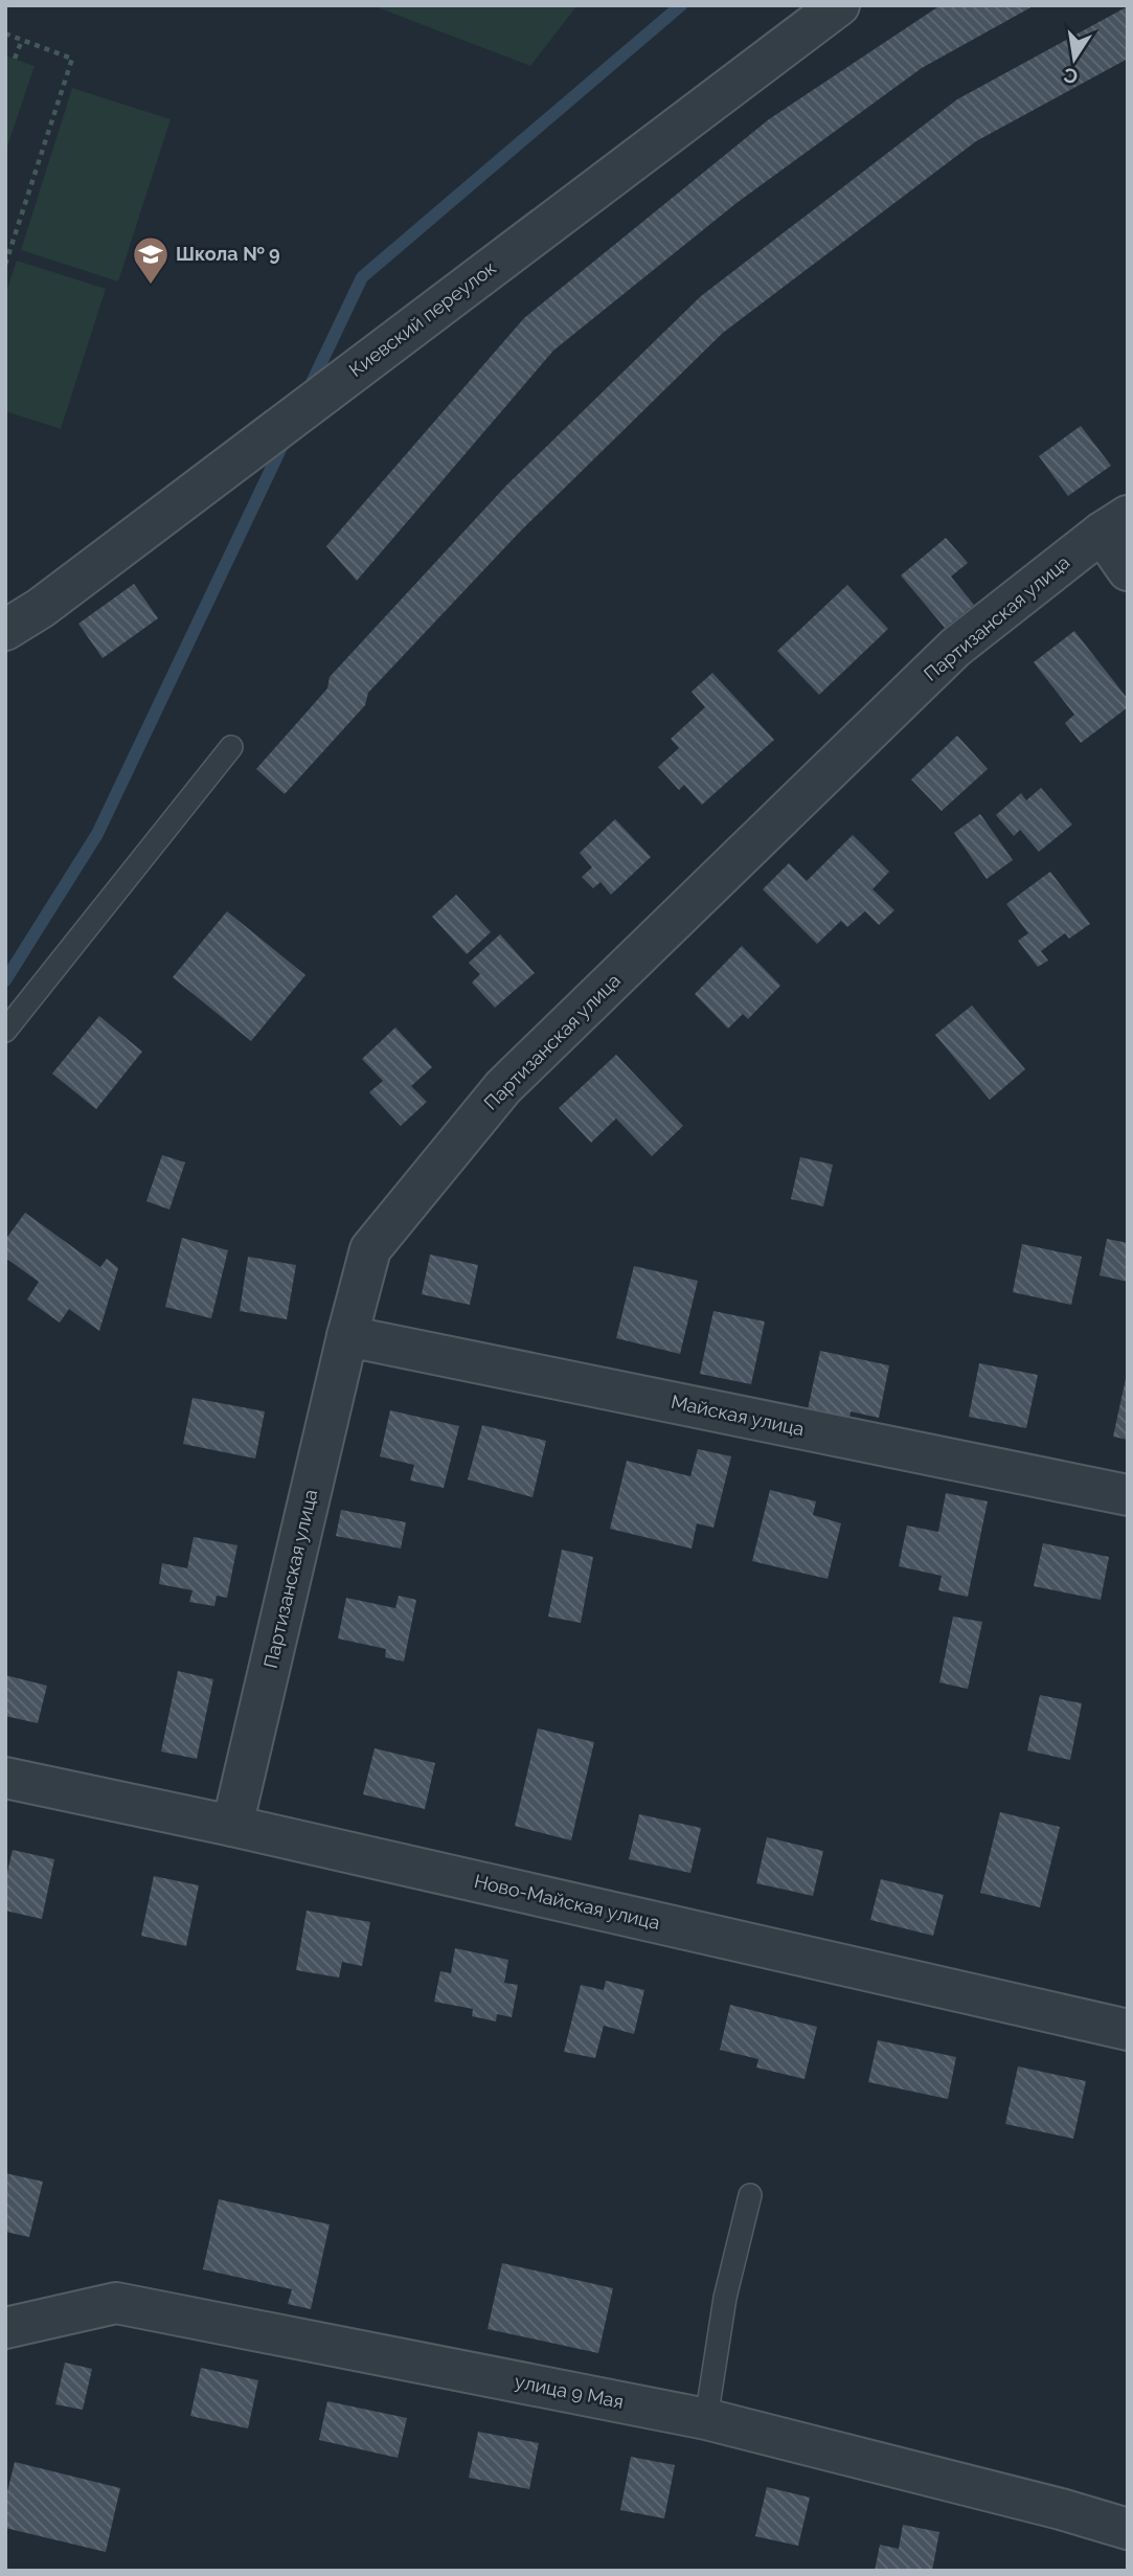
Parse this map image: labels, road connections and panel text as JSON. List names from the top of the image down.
{
  "streets": {
    "street": [
      "Киевский переулок",
      "Партизанская улица",
      "Майская улица",
      "Ново-Майская улица",
      "улица 9 Мая"
    ]
  },
  "crossings": [
    ["Партизанская улица", "Майская улица"],
    ["Партизанская улица", "Ново-Майская улица"]
  ],
  "places": {
    "school or university": ["Школа № 9"]
  },
  "north": "bottom"
}
